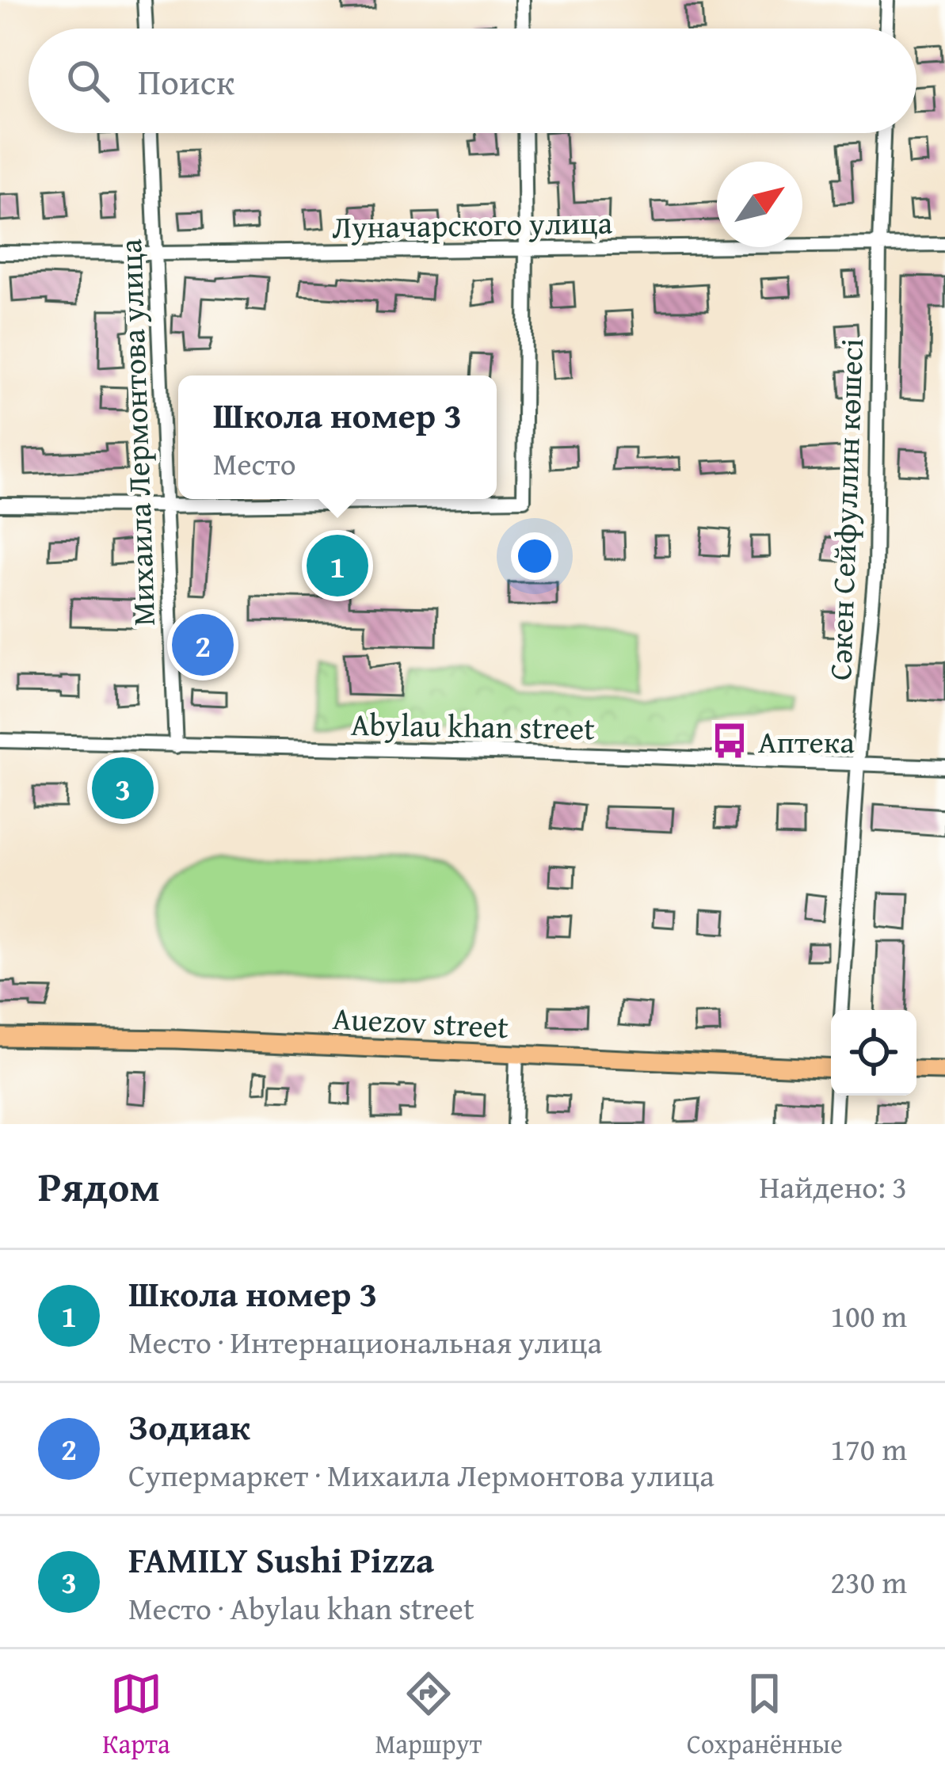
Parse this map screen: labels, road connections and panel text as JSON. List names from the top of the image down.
{
  "streets": {
    "main road": ["Auezov street"],
    "street": [
      "Луначарского улица",
      "Михаила Лермонтова улица",
      "Сәкен Сейфуллин көшесі",
      "Abylau khan street"
    ]
  },
  "crossings": [
    ["Луначарского улица", "Михаила Лермонтова улица"],
    ["Луначарского улица", "Сәкен Сейфуллин көшесі"],
    ["Михаила Лермонтова улица", "Abylau khan street"],
    ["Сәкен Сейфуллин көшесі", "Abylau khan street"]
  ],
  "places": {
    "bus stop": ["Аптека"]
  },
  "north": "top right",
  "page": {
    "search": "Поиск",
    "popup": ["Школа номер 3", "Место"],
    "pins": ["1", "2", "3"],
    "heading": ["Рядом", "Найдено: 3"],
    "list": [
      {
        "mark": "1",
        "name": "Школа номер 3",
        "note": "Место · Интернациональная улица",
        "value": "100 m"
      },
      {
        "mark": "2",
        "name": "Зодиак",
        "note": "Супермаркет · Михаила Лермонтова улица",
        "value": "170 m"
      },
      {
        "mark": "3",
        "name": "FAMILY Sushi Pizza",
        "note": "Место · Abylau khan street",
        "value": "230 m"
      }
    ],
    "nav": ["Карта", "Маршрут", "Сохранённые"]
  }
}
